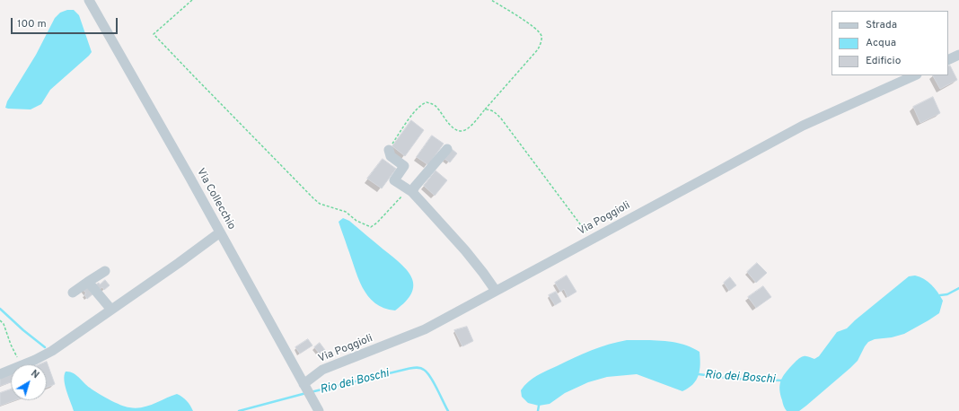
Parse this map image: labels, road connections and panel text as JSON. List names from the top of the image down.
{
  "streets": {
    "street": ["Via Collecchio", "Via Poggioli"]
  },
  "crossings": [
    ["Via Collecchio", "Via Poggioli"]
  ],
  "water": ["Rio dei Boschi"],
  "legend": ["Strada", "Acqua", "Edificio"],
  "scale_bar": "100 m",
  "north": "top right"
}
